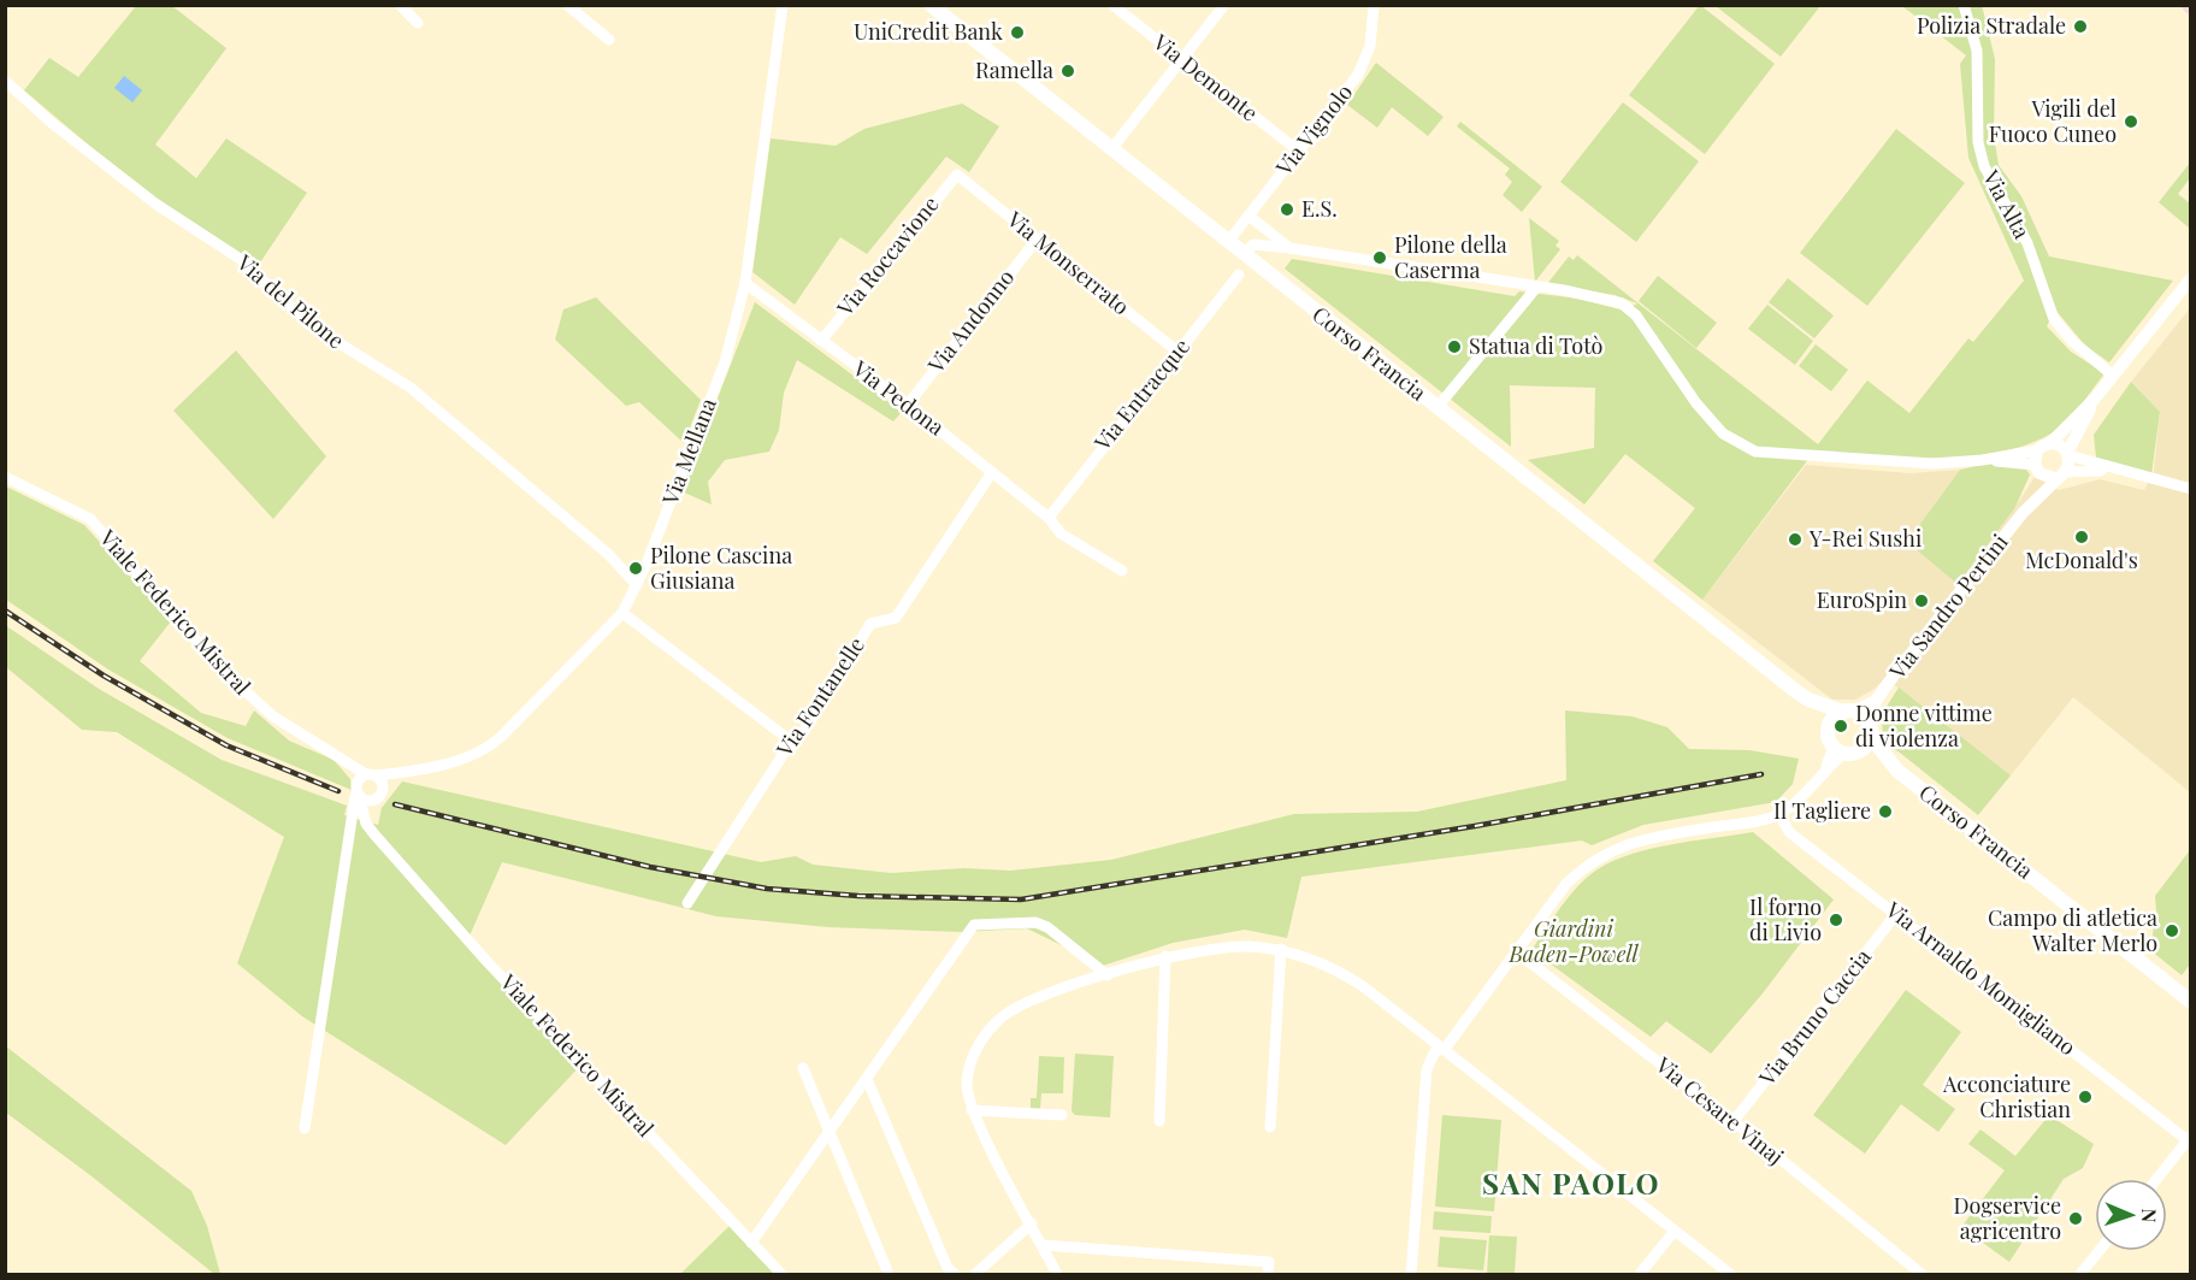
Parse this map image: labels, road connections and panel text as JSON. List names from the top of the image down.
{
  "streets": {
    "main road": ["Corso Francia"],
    "street": [
      "Via Demonte",
      "Via Vignolo",
      "Via Alta",
      "Via Roccavione",
      "Via Monserrato",
      "Via del Pilone",
      "Via Andonno",
      "Via Entracque",
      "Via Pedona",
      "Via Mellana",
      "Via Sandro Pertini",
      "Viale Federico Mistral",
      "Via Fontanelle",
      "Via Arnaldo Momigliano",
      "Via Bruno Caccia",
      "Via Cesare Vinaj"
    ]
  },
  "crossings": [
    ["Via Demonte", "Via Vignolo"],
    ["Via Vignolo", "Corso Francia"],
    ["Via Roccavione", "Via Monserrato"],
    ["Via Roccavione", "Via Pedona"],
    ["Via Monserrato", "Via Andonno"],
    ["Via Monserrato", "Via Entracque"],
    ["Via del Pilone", "Via Mellana"],
    ["Via Andonno", "Via Pedona"],
    ["Corso Francia", "Via Sandro Pertini"],
    ["Via Entracque", "Via Pedona"],
    ["Via Pedona", "Via Mellana"],
    ["Via Pedona", "Via Fontanelle"],
    ["Via Mellana", "Viale Federico Mistral"],
    ["Via Arnaldo Momigliano", "Via Bruno Caccia"],
    ["Via Bruno Caccia", "Via Cesare Vinaj"]
  ],
  "districts": ["SAN PAOLO"],
  "parks": ["Giardini Baden-Powell"],
  "places": [
    "Polizia Stradale",
    "UniCredit Bank",
    "Ramella",
    "Vigili del Fuoco Cuneo",
    "E.S.",
    "Pilone della Caserma",
    "Statua di Totò",
    "McDonald's",
    "Y-Rei Sushi",
    "Pilone Cascina Giusiana",
    "EuroSpin",
    "Donne vittime di violenza",
    "Il Tagliere",
    "Il forno di Livio",
    "Campo di atletica Walter Merlo",
    "Acconciature Christian",
    "Dogservice agricentro"
  ],
  "north": "right"
}
